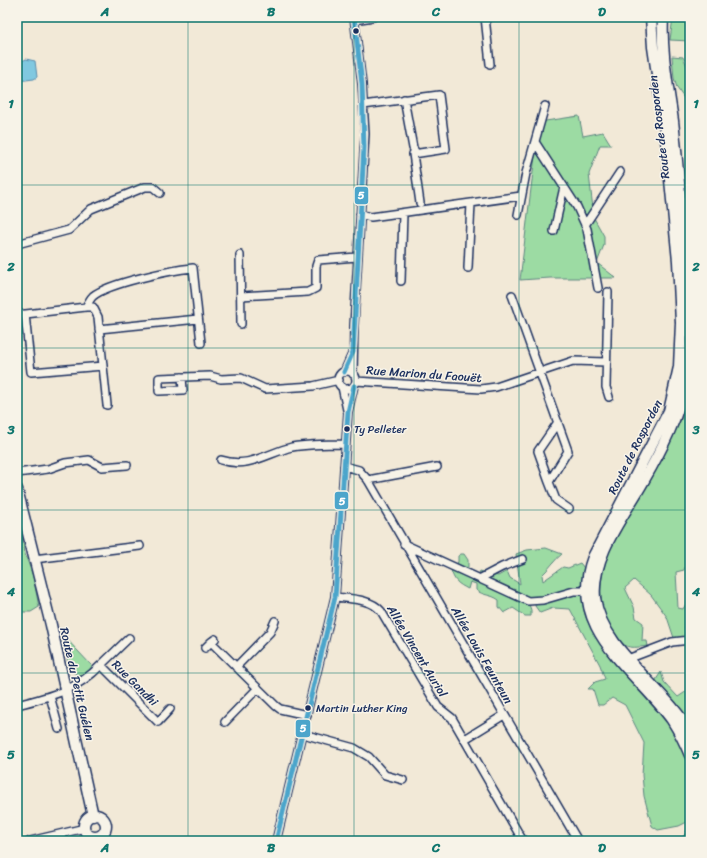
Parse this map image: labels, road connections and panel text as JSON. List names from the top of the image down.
{
  "streets": {
    "main road": ["Route de Rosporden", "Route du Petit Guélen"],
    "street": [
      "Rue Marion du Faouët",
      "Allée Vincent Auriol",
      "Allée Louis Feunteun",
      "Rue Gandhi"
    ]
  },
  "crossings": [
    ["Rue Gandhi", "Route du Petit Guélen"]
  ],
  "places": ["Ty Pelleter", "Martin Luther King"],
  "lines": ["transit line 5"],
  "grid": {
    "columns": [
      "A",
      "B",
      "C",
      "D"
    ],
    "rows": [
      "1",
      "2",
      "3",
      "4",
      "5"
    ]
  }
}
